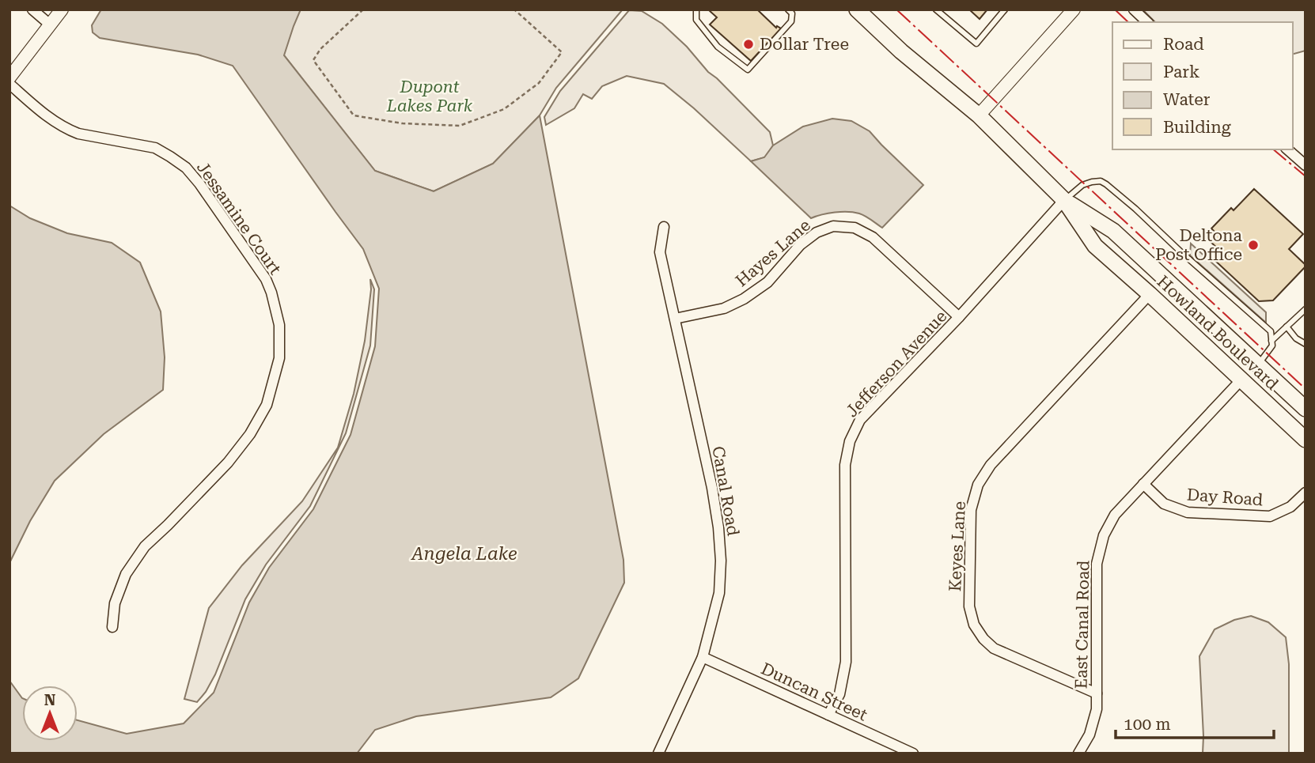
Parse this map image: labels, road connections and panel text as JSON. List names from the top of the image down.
{
  "streets": {
    "main road": ["Howland Boulevard"],
    "street": [
      "Jessamine Court",
      "Hayes Lane",
      "Jefferson Avenue",
      "Canal Road",
      "Day Road",
      "Keyes Lane",
      "East Canal Road",
      "Duncan Street"
    ]
  },
  "crossings": [
    ["Hayes Lane", "Jefferson Avenue"],
    ["Hayes Lane", "Canal Road"],
    ["Howland Boulevard", "Jefferson Avenue"],
    ["Howland Boulevard", "Keyes Lane"],
    ["Howland Boulevard", "East Canal Road"],
    ["Jefferson Avenue", "Duncan Street"],
    ["Canal Road", "Duncan Street"],
    ["Day Road", "East Canal Road"],
    ["Keyes Lane", "East Canal Road"]
  ],
  "water": ["Angela Lake"],
  "parks": ["Dupont Lakes Park"],
  "places": ["Dollar Tree", "Deltona Post Office"],
  "legend": [
    "Road",
    "Park",
    "Water",
    "Building"
  ],
  "scale_bar": "100 m",
  "north": "top"
}
